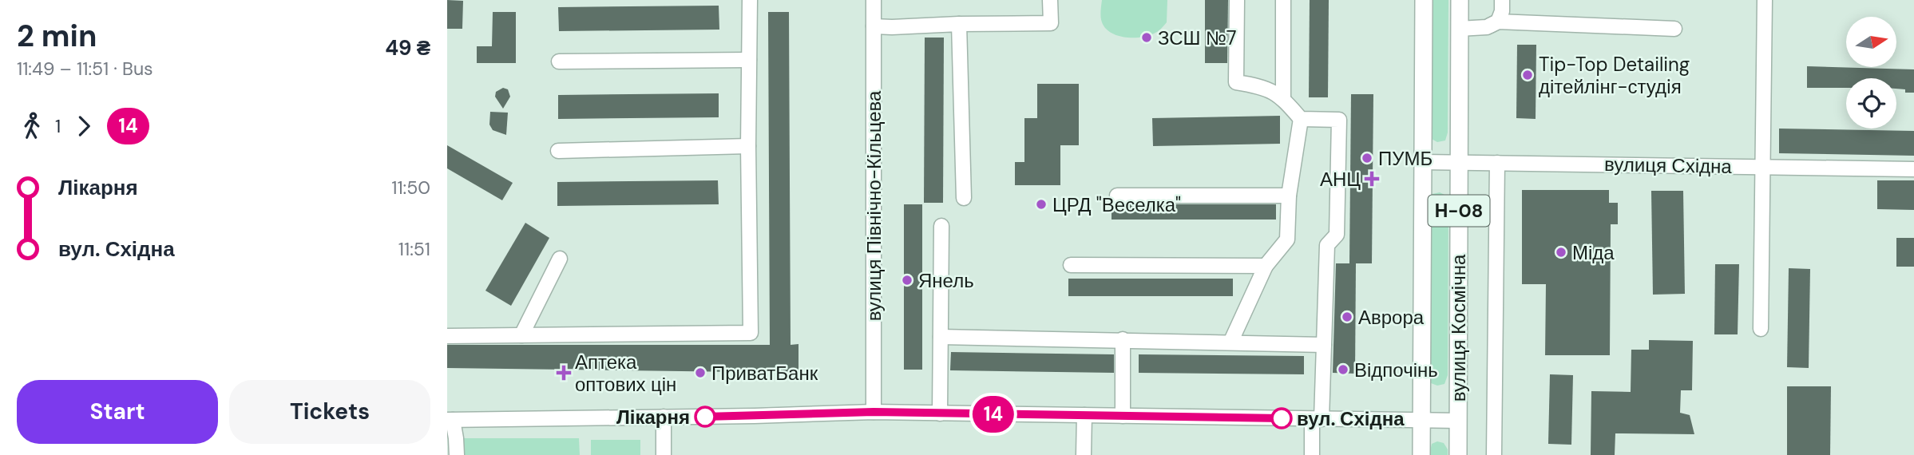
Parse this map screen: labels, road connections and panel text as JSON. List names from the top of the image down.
{
  "streets": {
    "main road": ["Н-08", "вулиця Космічна"],
    "street": ["вулиця Східна", "вулиця Північно-Кільцева"]
  },
  "crossings": [
    ["вулиця Східна", "вулиця Космічна"]
  ],
  "places": {
    "other": [
      "ЗСШ №7",
      "Tip-Top Detailing дітейлiнг-студiя",
      "ПУМБ",
      "ЦРД \"Веселка\"",
      "Міда",
      "Янель",
      "Аврора",
      "Відпочінь",
      "ПриватБанк",
      "Лікарня",
      "вул. Східна"
    ],
    "health": ["АНЦ", "Аптека оптових цін"]
  },
  "lines": ["bus line 14"],
  "north": "right",
  "page": {
    "heading": ["2 min", "11:49 – 11:51 · Bus", "49 ₴"],
    "on_map": "14",
    "legs": ["1", "14"],
    "list": [
      {
        "name": "Лікарня",
        "value": "11:50"
      },
      {
        "name": "вул. Східна",
        "value": "11:51"
      }
    ],
    "buttons": ["Start", "Tickets"]
  }
}
